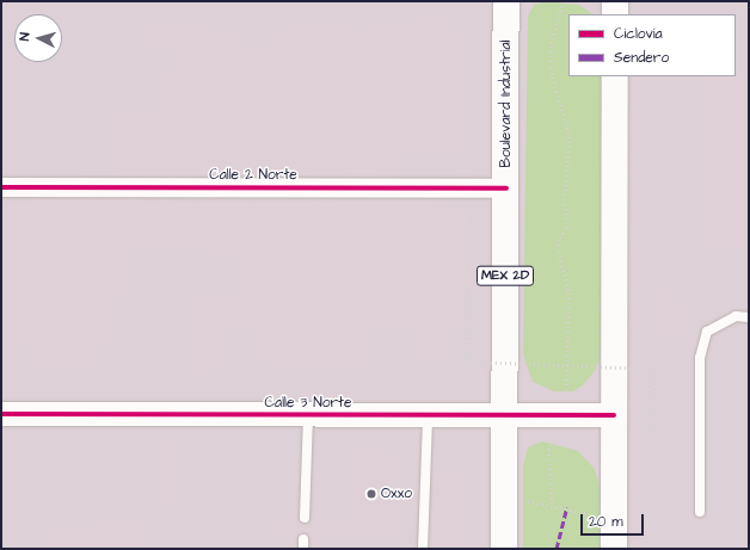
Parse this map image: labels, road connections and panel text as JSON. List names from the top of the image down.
{
  "streets": {
    "highway": ["Boulevard Industrial", "MEX 2D"],
    "street": ["Calle 2 Norte", "Calle 3 Norte"]
  },
  "crossings": [
    ["Boulevard Industrial", "Calle 2 Norte"],
    ["Boulevard Industrial", "Calle 3 Norte"]
  ],
  "places": ["Oxxo"],
  "legend": ["Ciclovía", "Sendero"],
  "scale_bar": "20 m",
  "north": "left"
}
